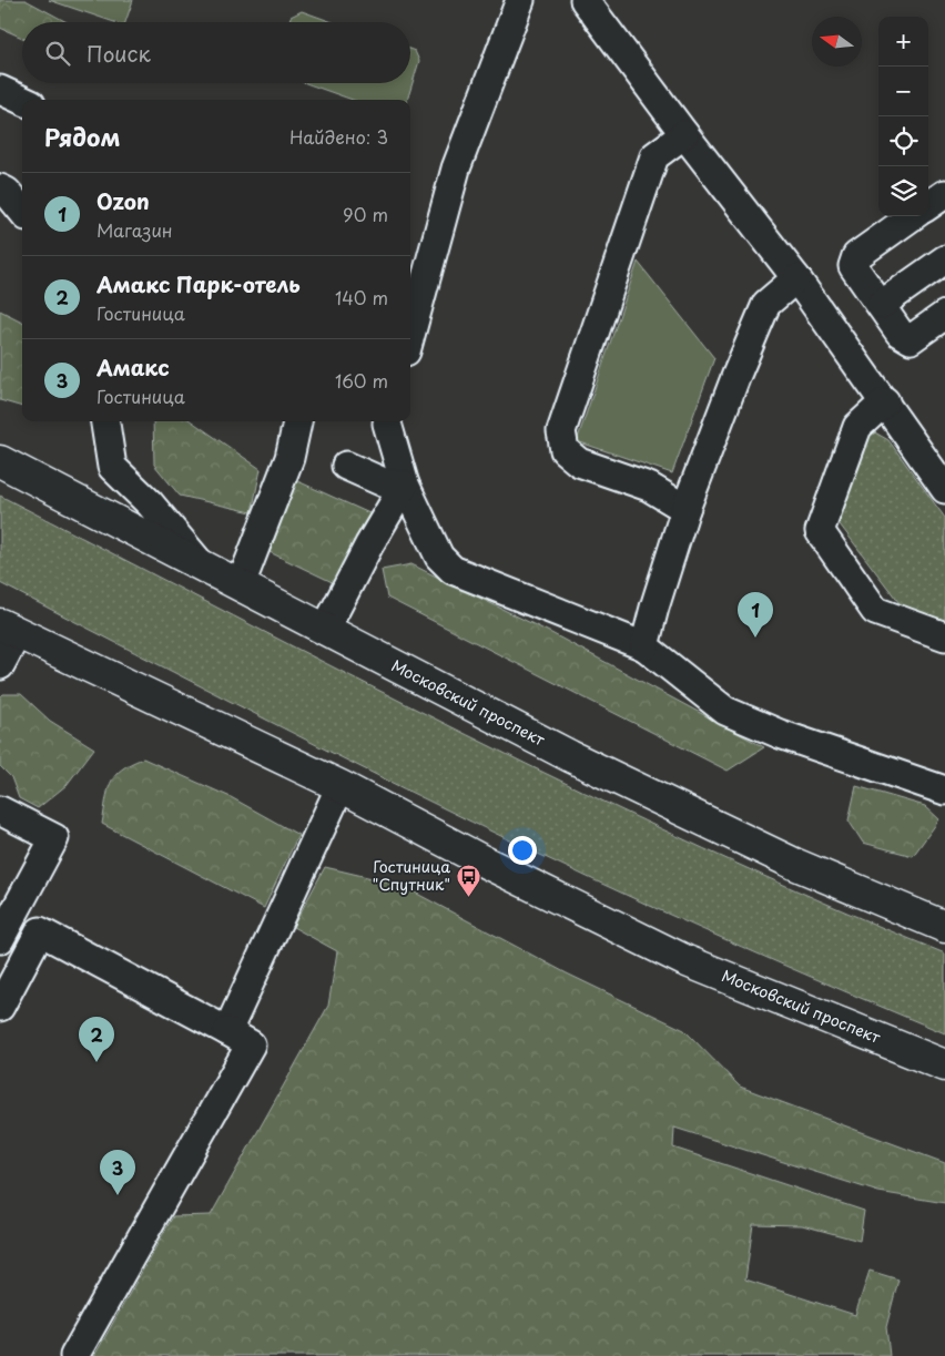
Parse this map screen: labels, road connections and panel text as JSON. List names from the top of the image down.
{
  "streets": {
    "main road": ["Московский проспект"]
  },
  "places": {
    "bus stop": ["Гостиница \"Спутник\""]
  },
  "north": "left",
  "page": {
    "map_buttons": ["+", "−"],
    "search": "Поиск",
    "heading": ["Рядом", "Найдено: 3"],
    "list": [
      {
        "mark": "1",
        "name": "Ozon",
        "note": "Магазин",
        "value": "90 m"
      },
      {
        "mark": "2",
        "name": "Амакс Парк-отель",
        "note": "Гостиница",
        "value": "140 m"
      },
      {
        "mark": "3",
        "name": "Амакс",
        "note": "Гостиница",
        "value": "160 m"
      }
    ],
    "pins": ["1", "2", "3"]
  }
}
